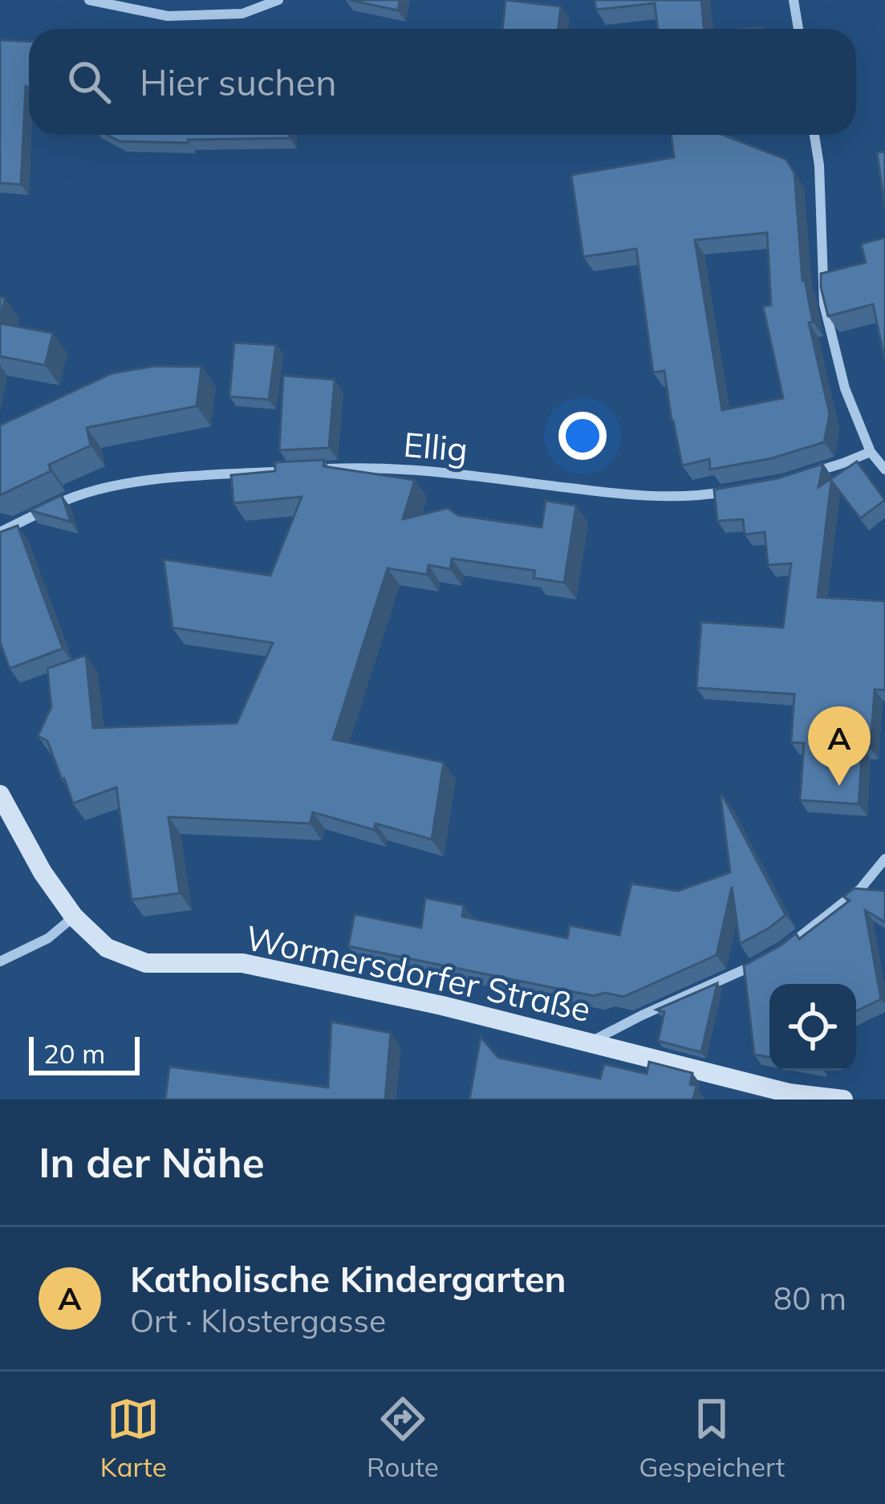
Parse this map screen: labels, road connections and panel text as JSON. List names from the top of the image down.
{
  "streets": {
    "main road": ["Wormersdorfer Straße"],
    "street": ["Ellig"]
  },
  "scale_bar": "20 m",
  "page": {
    "search": "Hier suchen",
    "pins": "A",
    "scale": "20 m",
    "heading": "In der Nähe",
    "list": [
      {
        "mark": "A",
        "name": "Katholische Kindergarten",
        "note": "Ort · Klostergasse",
        "value": "80 m"
      }
    ],
    "nav": ["Karte", "Route", "Gespeichert"]
  }
}
